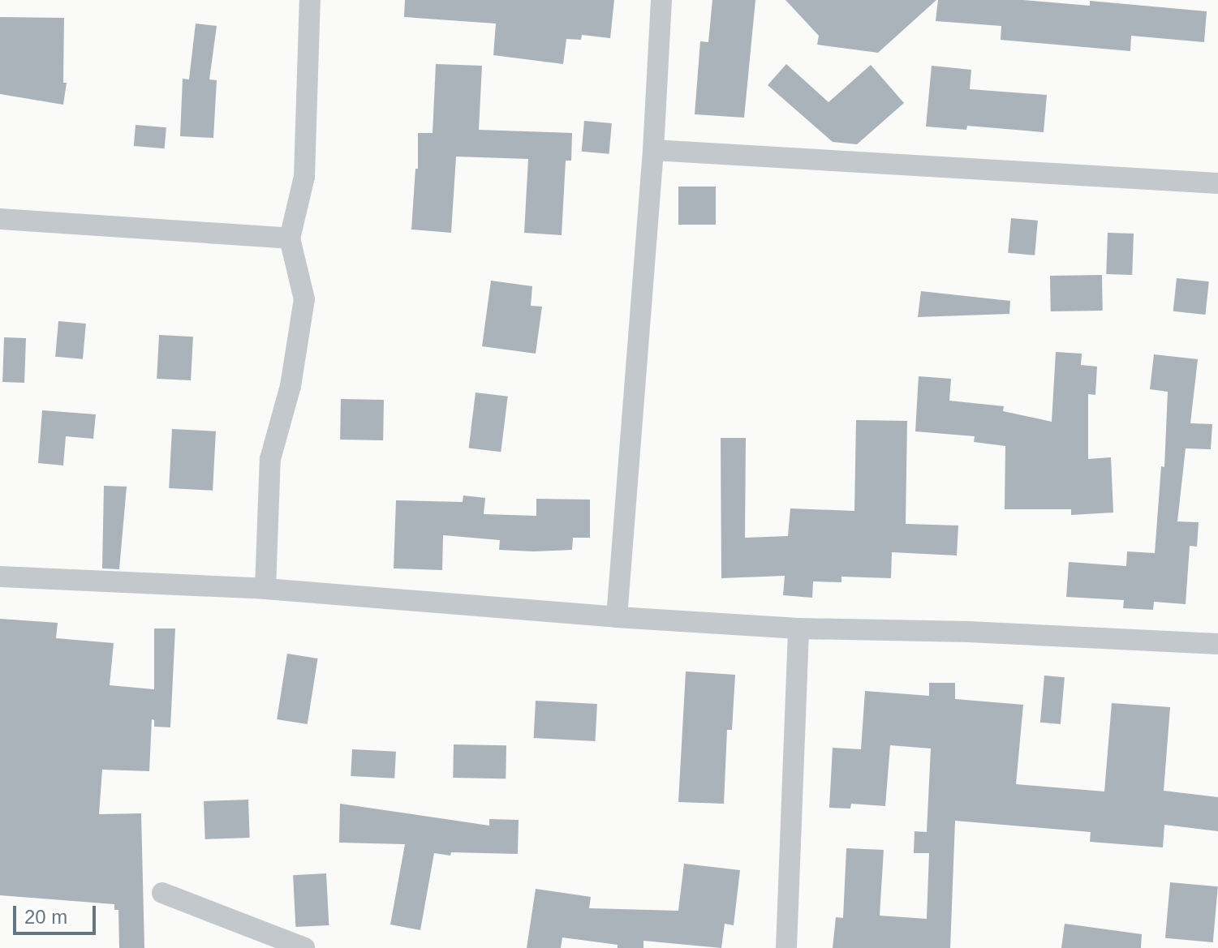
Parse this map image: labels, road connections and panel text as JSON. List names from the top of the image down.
{
  "scale_bar": "20 m"
}
